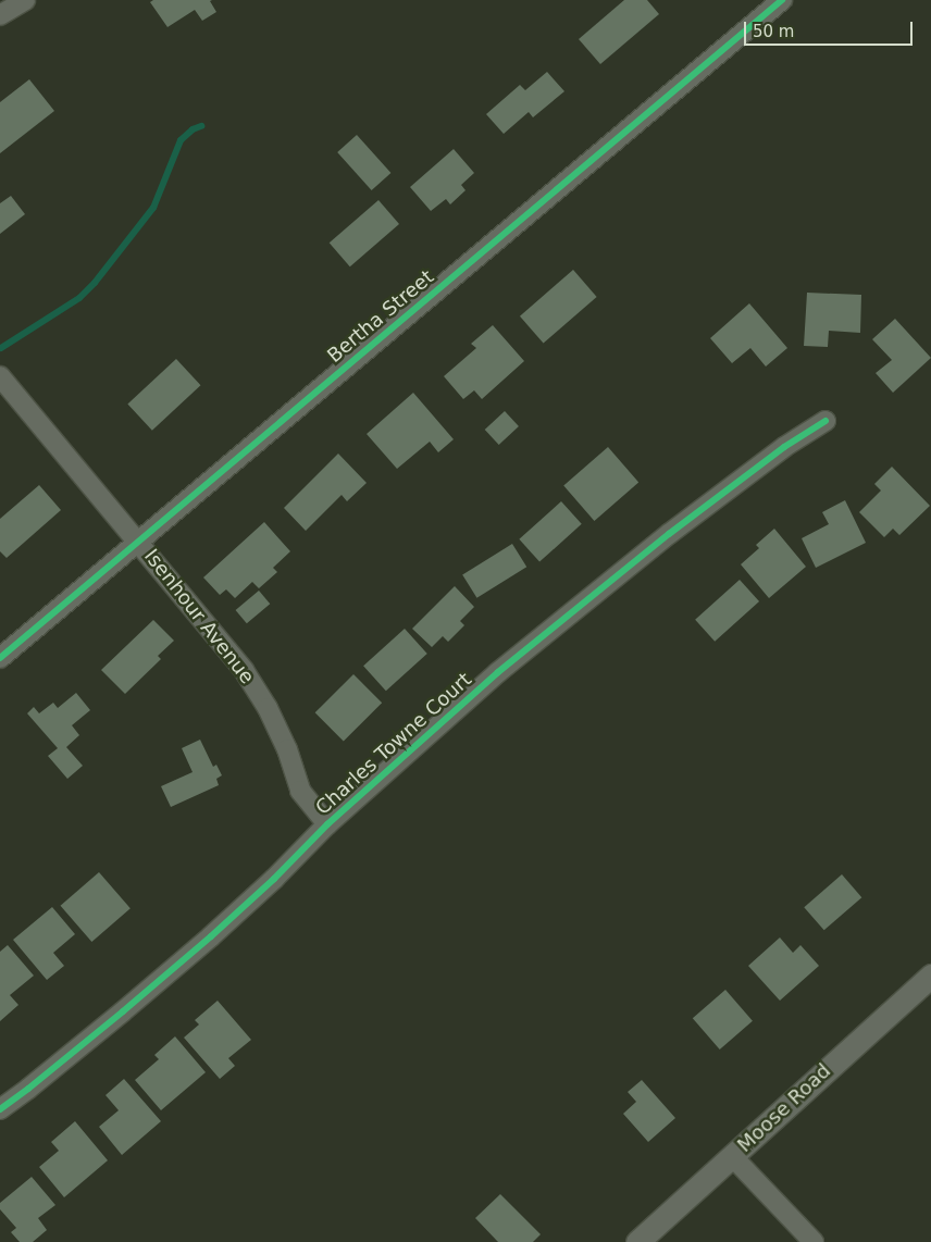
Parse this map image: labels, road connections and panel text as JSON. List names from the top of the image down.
{
  "streets": {
    "street": [
      "Bertha Street",
      "Isenhour Avenue",
      "Charles Towne Court",
      "Moose Road"
    ]
  },
  "crossings": [
    ["Bertha Street", "Isenhour Avenue"],
    ["Isenhour Avenue", "Charles Towne Court"]
  ],
  "scale_bar": "50 m"
}
